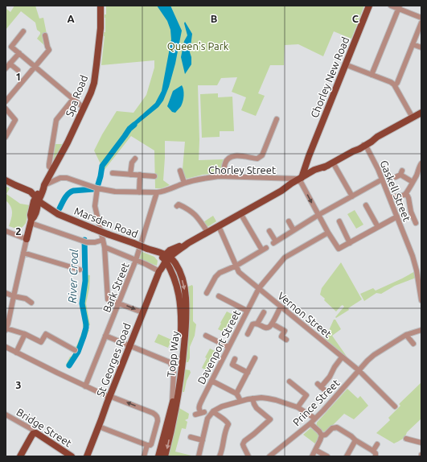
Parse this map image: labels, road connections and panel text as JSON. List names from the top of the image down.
{
  "streets": {
    "main road": [
      "Chorley New Road",
      "Spa Road",
      "Marsden Road",
      "Topp Way",
      "St Georges Road",
      "Bridge Street"
    ],
    "street": [
      "Chorley Street",
      "Gaskell Street",
      "Bark Street",
      "Vernon Street",
      "Davenport Street",
      "Prince Street"
    ]
  },
  "crossings": [
    ["Chorley New Road", "Chorley Street"],
    ["Chorley New Road", "St Georges Road"],
    ["Spa Road", "Chorley Street"],
    ["Spa Road", "Marsden Road"],
    ["Chorley Street", "Bark Street"],
    ["Chorley Street", "St Georges Road"],
    ["Gaskell Street", "St Georges Road"],
    ["Marsden Road", "Topp Way"],
    ["Marsden Road", "St Georges Road"],
    ["Vernon Street", "Davenport Street"],
    ["Vernon Street", "St Georges Road"],
    ["Vernon Street", "Prince Street"],
    ["Topp Way", "St Georges Road"]
  ],
  "water": ["River Croal"],
  "parks": ["Queen's Park"],
  "grid": {
    "columns": ["A", "B", "C"],
    "rows": ["1", "2", "3"]
  }
}
